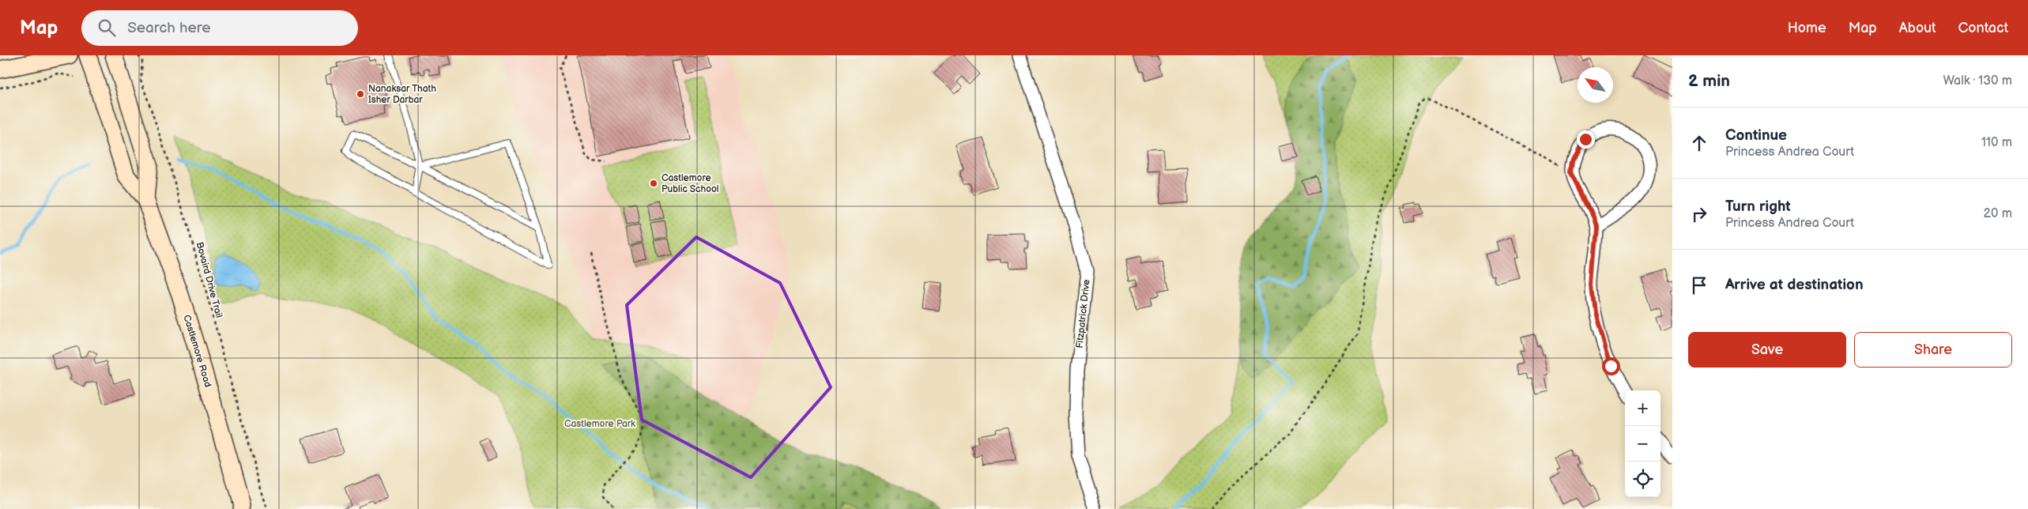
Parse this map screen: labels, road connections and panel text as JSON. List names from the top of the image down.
{
  "streets": {
    "main road": ["Castlemore Road"],
    "street": ["Fitzpatrick Drive"],
    "path": ["Bovaird Drive Trail"]
  },
  "parks": ["Castlemore Park"],
  "places": ["Nanaksar Thath Isher Darbar", "Castlemore Public School"],
  "north": "top left",
  "page": {
    "header": "Map",
    "search": "Search here",
    "nav": [
      "Home",
      "Map",
      "About",
      "Contact"
    ],
    "heading": ["2 min", "Walk · 130 m"],
    "list": [
      ["Continue", "Princess Andrea Court", "110 m"],
      ["Turn right", "Princess Andrea Court", "20 m"],
      "Arrive at destination"
    ],
    "buttons": ["Save", "Share"],
    "map_buttons": ["+", "−"]
  }
}
